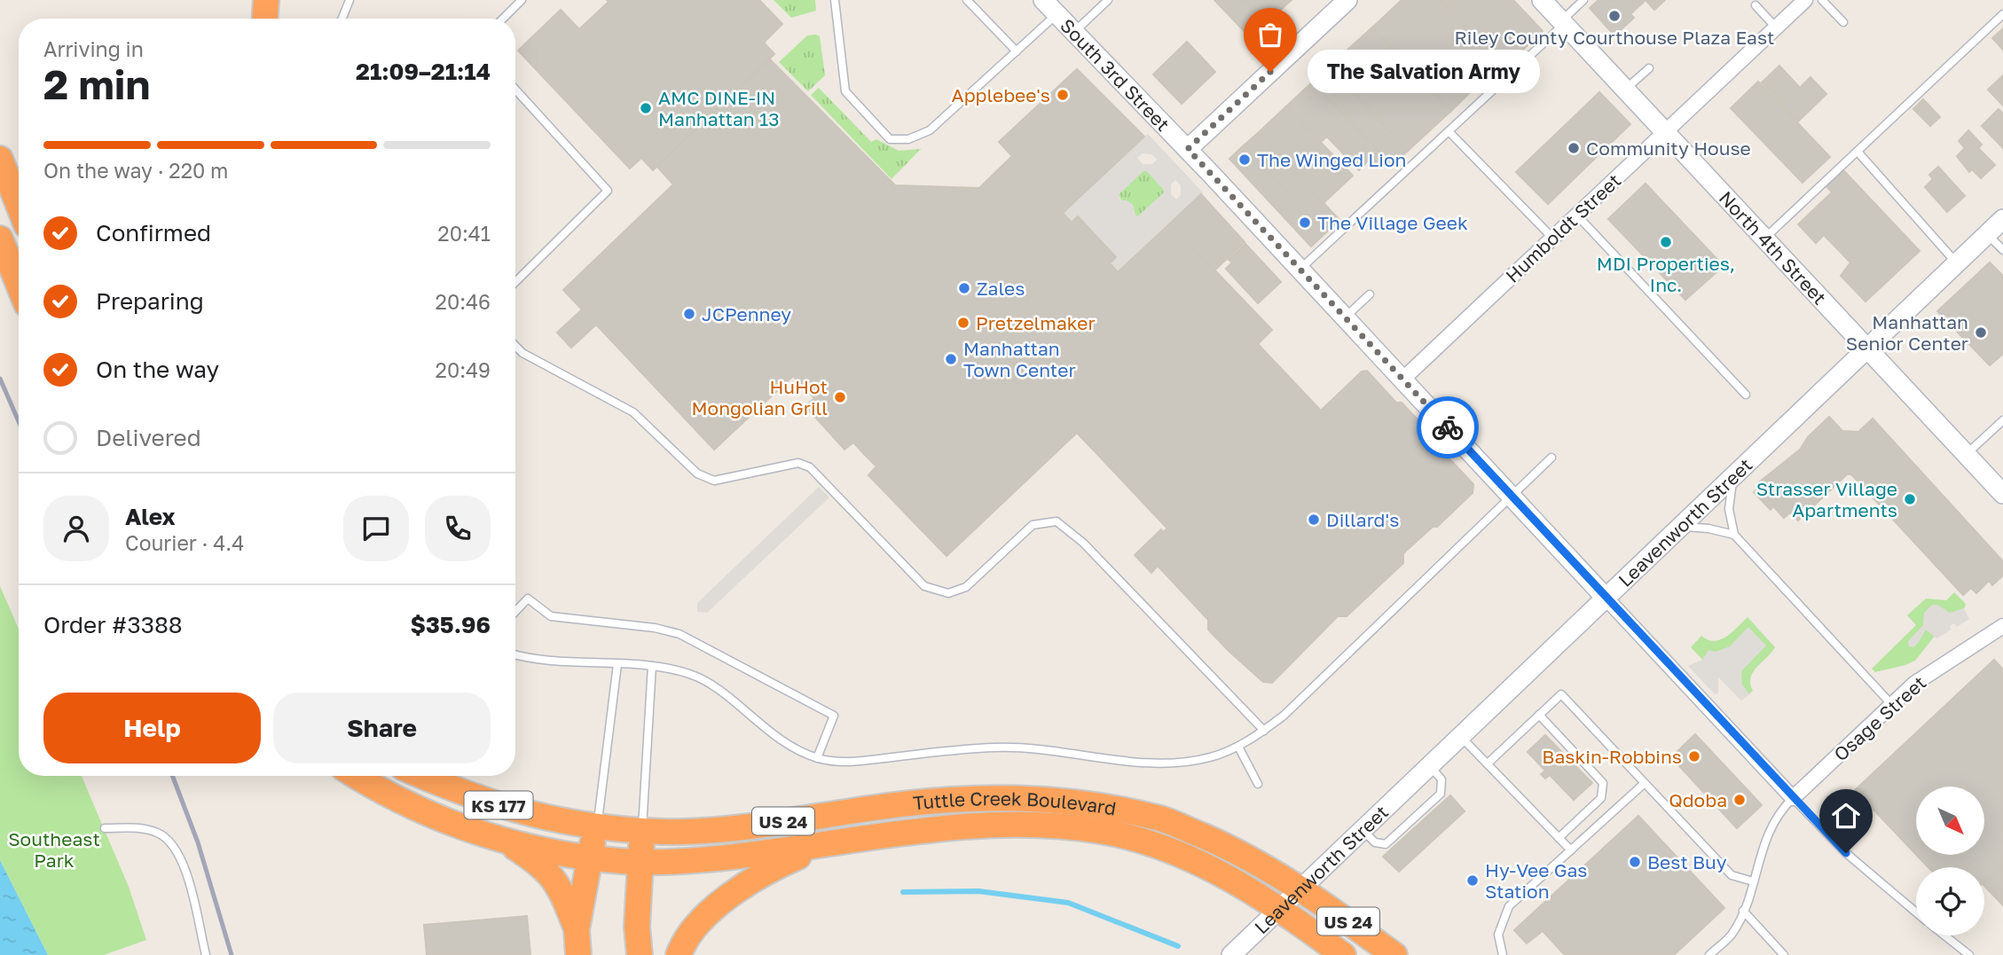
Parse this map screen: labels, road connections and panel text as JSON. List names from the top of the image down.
{
  "streets": {
    "highway": ["KS 177", "Tuttle Creek Boulevard", "US 24"],
    "main road": ["South 3rd Street", "North 4th Street", "Leavenworth Street"],
    "street": ["Humboldt Street", "Osage Street"]
  },
  "crossings": [
    ["South 3rd Street", "Humboldt Street"],
    ["South 3rd Street", "Leavenworth Street"],
    ["Humboldt Street", "North 4th Street"],
    ["North 4th Street", "Leavenworth Street"],
    ["Leavenworth Street", "Tuttle Creek Boulevard"],
    ["KS 177", "Tuttle Creek Boulevard"],
    ["Tuttle Creek Boulevard", "US 24"]
  ],
  "parks": ["Southeast Park"],
  "places": [
    "Riley County Courthouse Plaza East",
    "The Salvation Army",
    "Applebee's",
    "AMC DINE-IN Manhattan 13",
    "Community House",
    "The Winged Lion",
    "The Village Geek",
    "MDI Properties, Inc.",
    "Zales",
    "JCPenney",
    "Pretzelmaker",
    "Manhattan Senior Center",
    "Manhattan Town Center",
    "HuHot Mongolian Grill",
    "Strasser Village Apartments",
    "Dillard's",
    "Baskin-Robbins",
    "Qdoba",
    "Best Buy",
    "Hy-Vee Gas Station"
  ],
  "north": "bottom right",
  "page": {
    "heading": ["2 min", "Arriving in", "21:09–21:14"],
    "panel": [
      "Alex",
      "Courier · 4.4",
      "Order #3388",
      "$35.96"
    ],
    "bubble": "The Salvation Army",
    "bar": "On the way · 220 m",
    "list": [
      ["Confirmed", "20:41"],
      ["Preparing", "20:46"],
      ["On the way", "20:49"],
      "Delivered"
    ],
    "buttons": ["Help", "Share"]
  }
}
